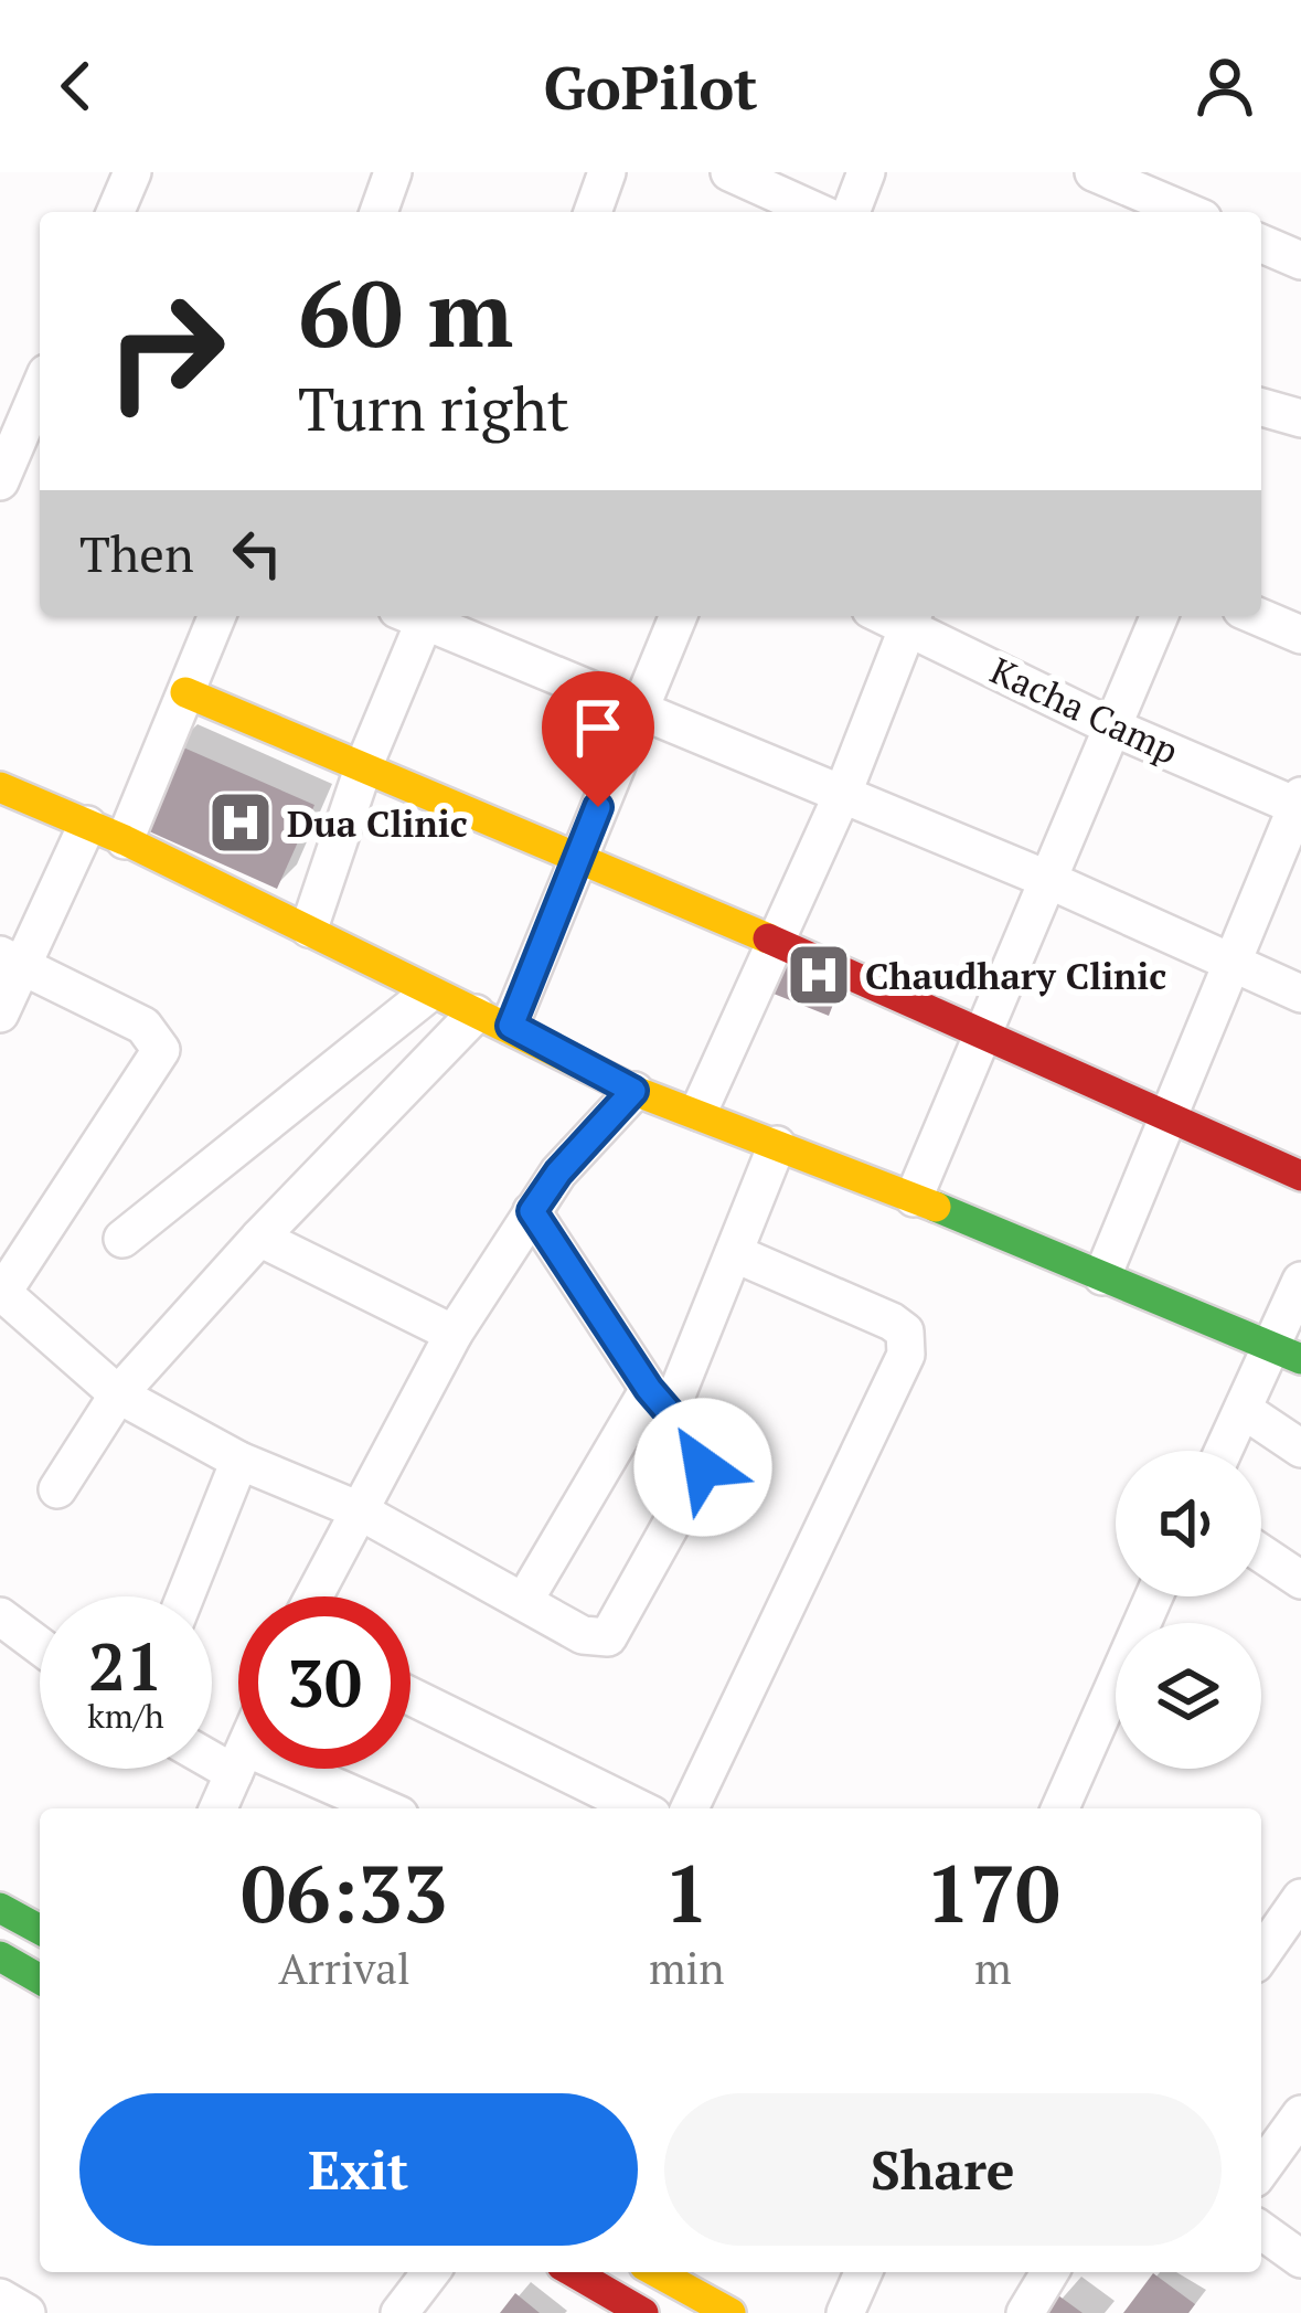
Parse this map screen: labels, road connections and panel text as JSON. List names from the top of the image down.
{
  "streets": {
    "street": ["Kacha Camp"]
  },
  "places": {
    "hospital": ["Dua Clinic", "Chaudhary Clinic"]
  },
  "page": {
    "header": "GoPilot",
    "turn": ["60 m", "Turn right"],
    "then": "Then",
    "speed": "21 km/h",
    "limit": "30",
    "eta": [
      "06:33",
      "Arrival",
      "1",
      "min",
      "170",
      "m"
    ],
    "buttons": ["Exit", "Share"]
  }
}
